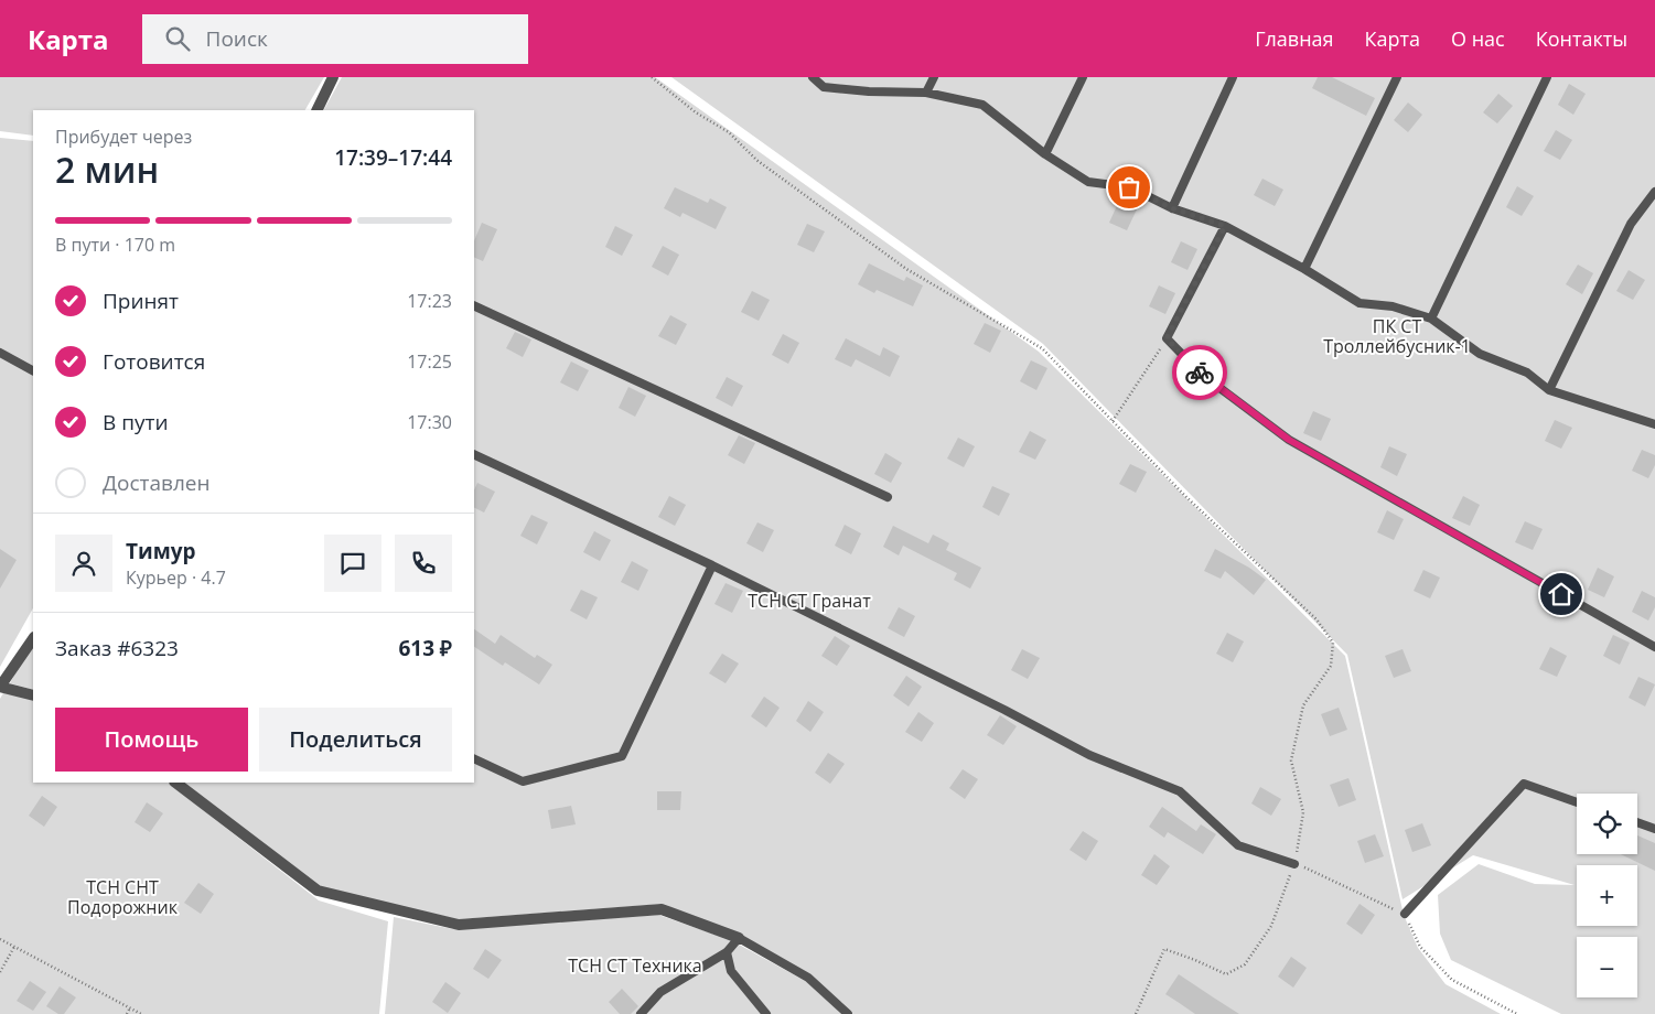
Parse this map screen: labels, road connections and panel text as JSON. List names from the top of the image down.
{
  "parks": [
    "ПК СТ Троллейбусник-1",
    "ТСН СТ Гранат",
    "ТСН СНТ Подорожник",
    "ТСН СТ Техника"
  ],
  "page": {
    "header": "Карта",
    "search": "Поиск",
    "nav": [
      "Главная",
      "Карта",
      "О нас",
      "Контакты"
    ],
    "heading": ["2 мин", "Прибудет через", "17:39–17:44"],
    "panel": [
      "Тимур",
      "Курьер · 4.7",
      "Заказ #6323",
      "613 ₽"
    ],
    "bar": "В пути · 170 m",
    "list": [
      ["Принят", "17:23"],
      ["Готовится", "17:25"],
      ["В пути", "17:30"],
      "Доставлен"
    ],
    "buttons": ["Помощь", "Поделиться"],
    "map_buttons": ["+", "−"]
  }
}
